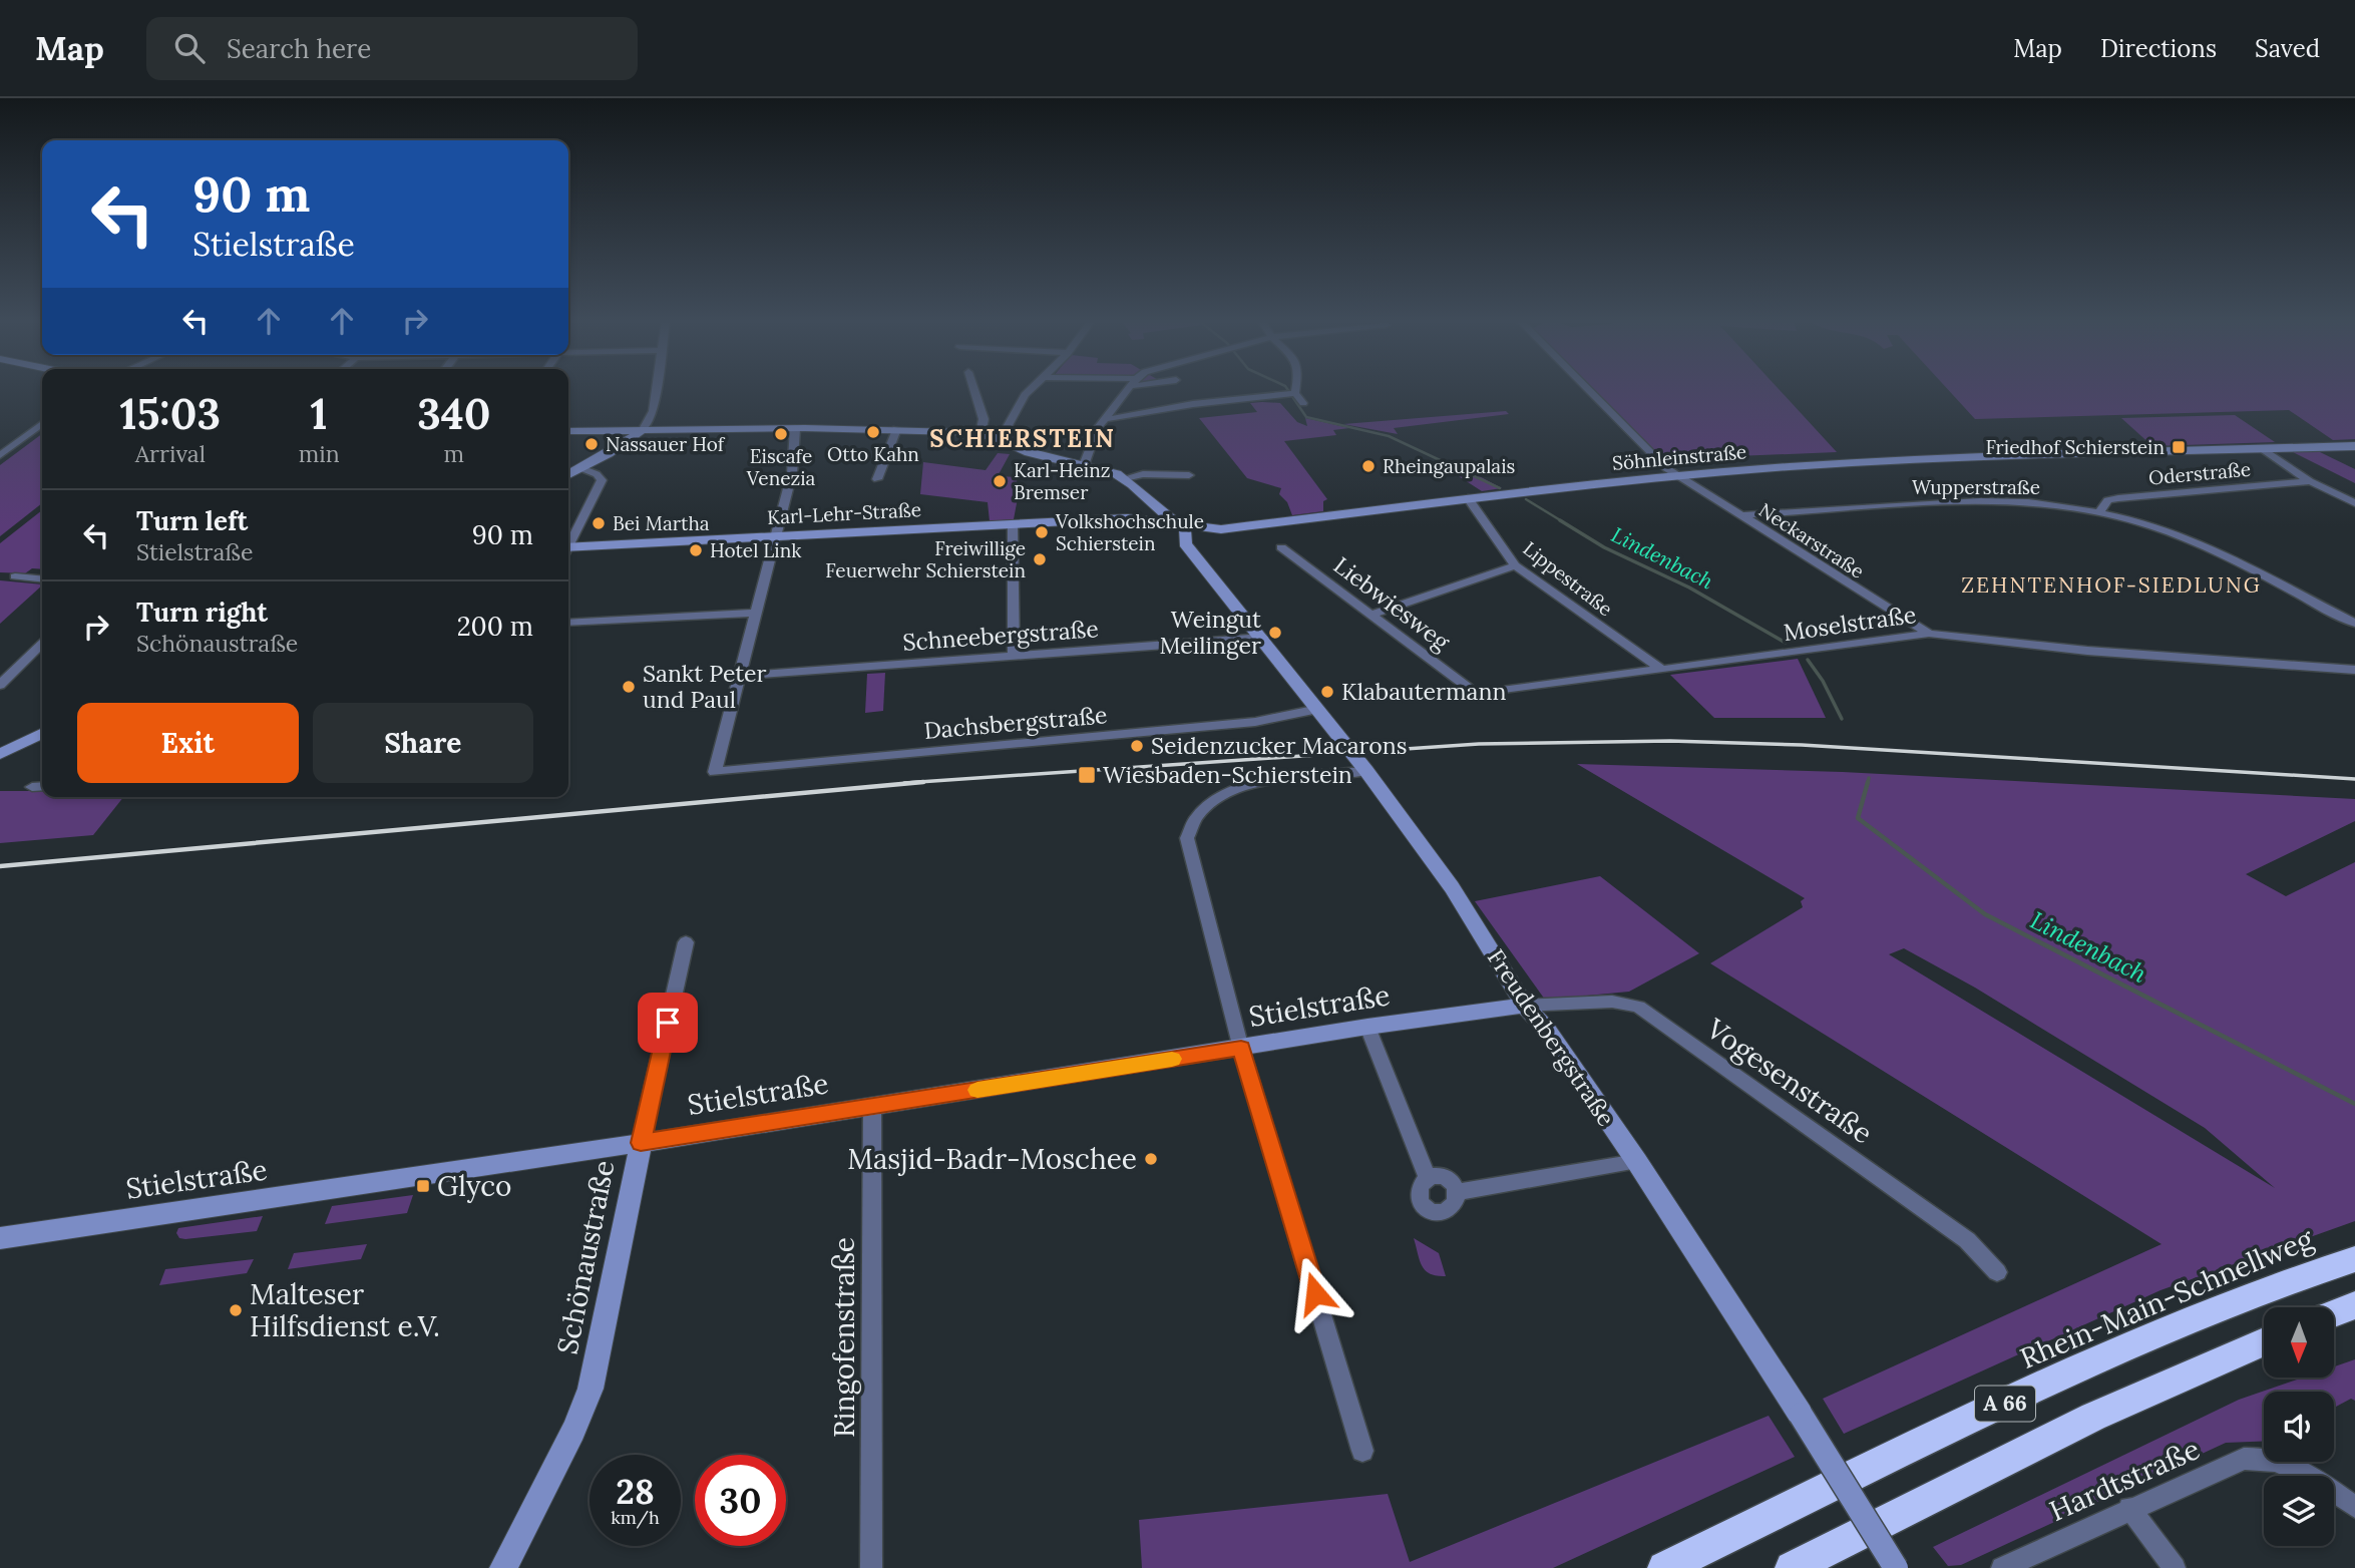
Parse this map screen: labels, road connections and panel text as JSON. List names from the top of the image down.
{
  "streets": {
    "highway": ["Rhein-Main-Schnellweg", "A 66"],
    "street": [
      "Söhnleinstraße",
      "Oderstraße",
      "Wupperstraße",
      "Karl-Lehr-Straße",
      "Neckarstraße",
      "Lippestraße",
      "Liebwiesweg",
      "Moselstraße",
      "Schneebergstraße",
      "Dachsbergstraße",
      "Stielstraße",
      "Freudenbergstraße",
      "Vogesenstraße",
      "Schönaustraße",
      "Ringofenstraße",
      "Hardtstraße"
    ]
  },
  "crossings": [
    ["Söhnleinstraße", "Karl-Lehr-Straße"],
    ["Söhnleinstraße", "Neckarstraße"],
    ["Söhnleinstraße", "Lippestraße"],
    ["Söhnleinstraße", "Freudenbergstraße"],
    ["Oderstraße", "Wupperstraße"],
    ["Wupperstraße", "Neckarstraße"],
    ["Karl-Lehr-Straße", "Freudenbergstraße"],
    ["Neckarstraße", "Moselstraße"],
    ["Lippestraße", "Moselstraße"],
    ["Liebwiesweg", "Moselstraße"],
    ["Schneebergstraße", "Dachsbergstraße"],
    ["Schneebergstraße", "Freudenbergstraße"],
    ["Dachsbergstraße", "Freudenbergstraße"],
    ["Stielstraße", "Freudenbergstraße"],
    ["Stielstraße", "Vogesenstraße"],
    ["Stielstraße", "Schönaustraße"],
    ["Stielstraße", "Ringofenstraße"],
    ["Freudenbergstraße", "Vogesenstraße"]
  ],
  "districts": ["SCHIERSTEIN", "ZEHNTENHOF-SIEDLUNG"],
  "water": ["Lindenbach"],
  "places": {
    "other": [
      "Otto Kahn",
      "Eiscafe Venezia",
      "Nassauer Hof",
      "Rheingaupalais",
      "Karl-Heinz Bremser",
      "Bei Martha",
      "Volkshochschule Schierstein",
      "Hotel Link",
      "Freiwillige Feuerwehr Schierstein",
      "Weingut Meilinger",
      "Sankt Peter und Paul",
      "Klabautermann",
      "Seidenzucker Macarons",
      "Masjid-Badr-Moschee",
      "Malteser Hilfsdienst e.V."
    ],
    "transit": ["Friedhof Schierstein", "Wiesbaden-Schierstein", "Glyco"]
  },
  "north": "bottom",
  "page": {
    "header": "Map",
    "search": "Search here",
    "nav": ["Map", "Directions", "Saved"],
    "turn": ["90 m", "Stielstraße"],
    "eta": [
      "15:03",
      "Arrival",
      "1",
      "min",
      "340",
      "m"
    ],
    "list": [
      {
        "name": "Turn left",
        "note": "Stielstraße",
        "value": "90 m"
      },
      {
        "name": "Turn right",
        "note": "Schönaustraße",
        "value": "200 m"
      }
    ],
    "buttons": ["Exit", "Share"],
    "speed": "28 km/h",
    "limit": "30"
  }
}
